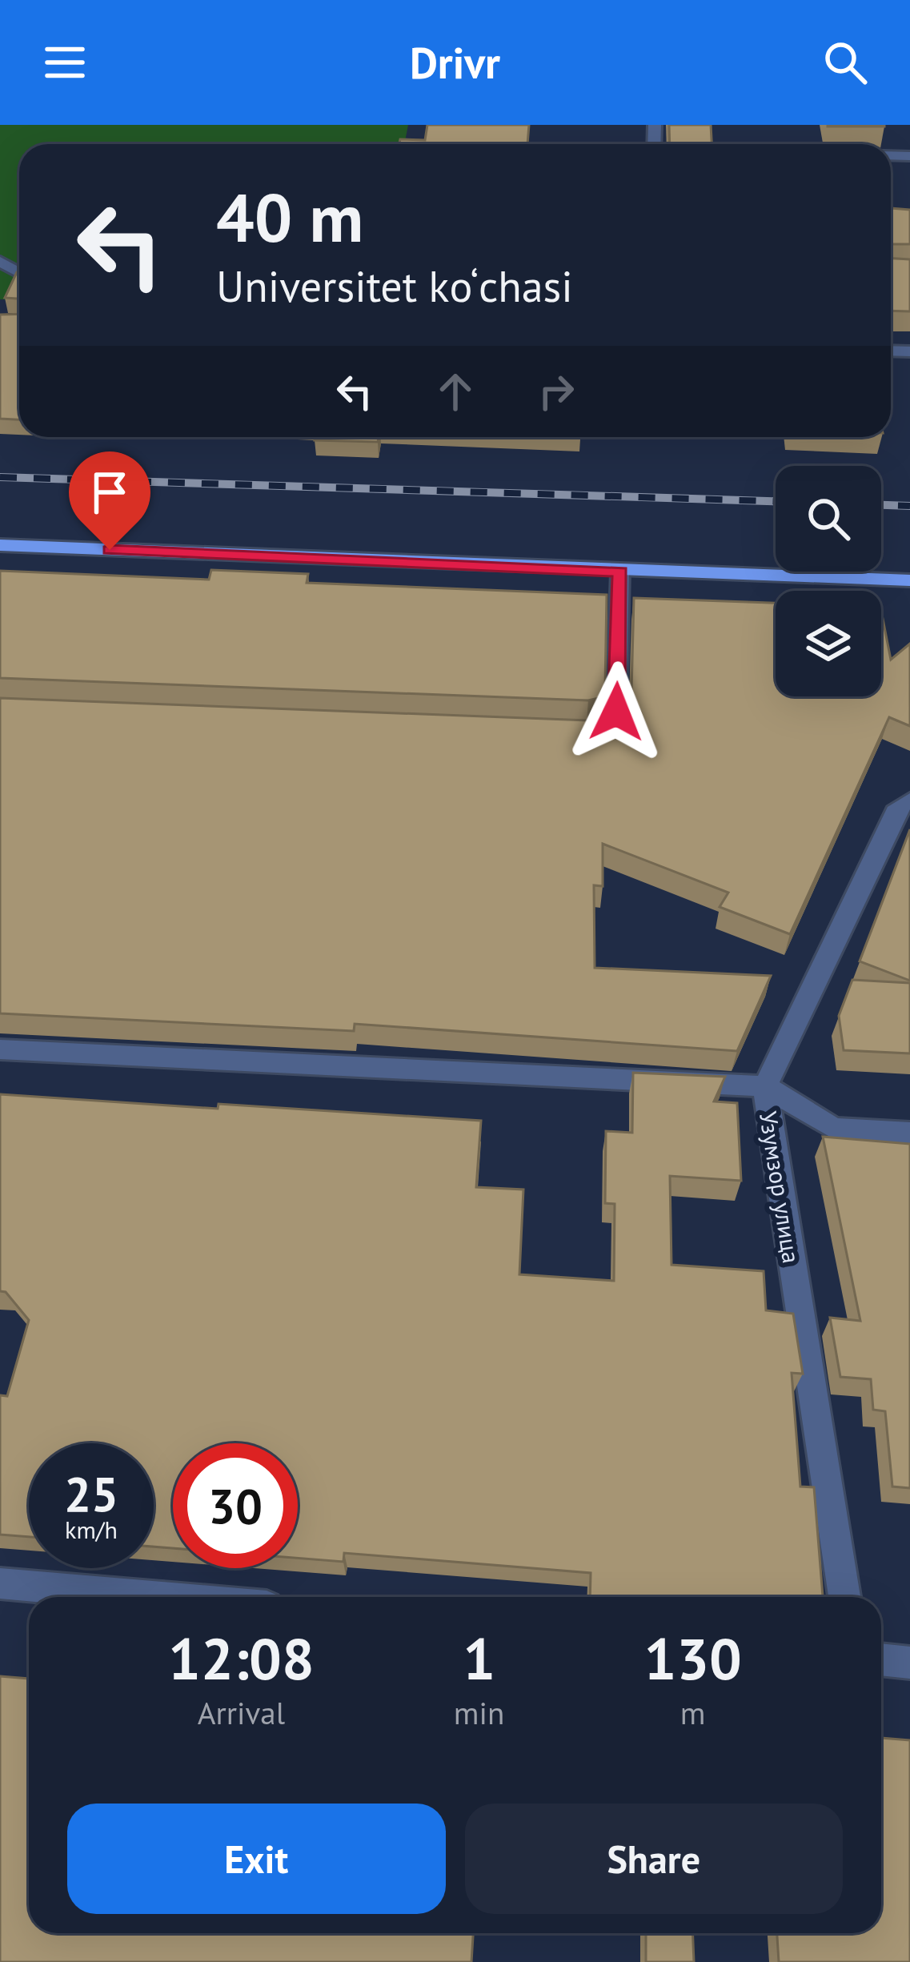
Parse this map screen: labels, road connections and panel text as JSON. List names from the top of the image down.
{
  "streets": {
    "street": ["Узумзор улица"]
  },
  "page": {
    "header": "Drivr",
    "turn": ["40 m", "Universitet kо‘chasi"],
    "speed": "25 km/h",
    "limit": "30",
    "eta": [
      "12:08",
      "Arrival",
      "1",
      "min",
      "130",
      "m"
    ],
    "buttons": ["Exit", "Share"]
  }
}
